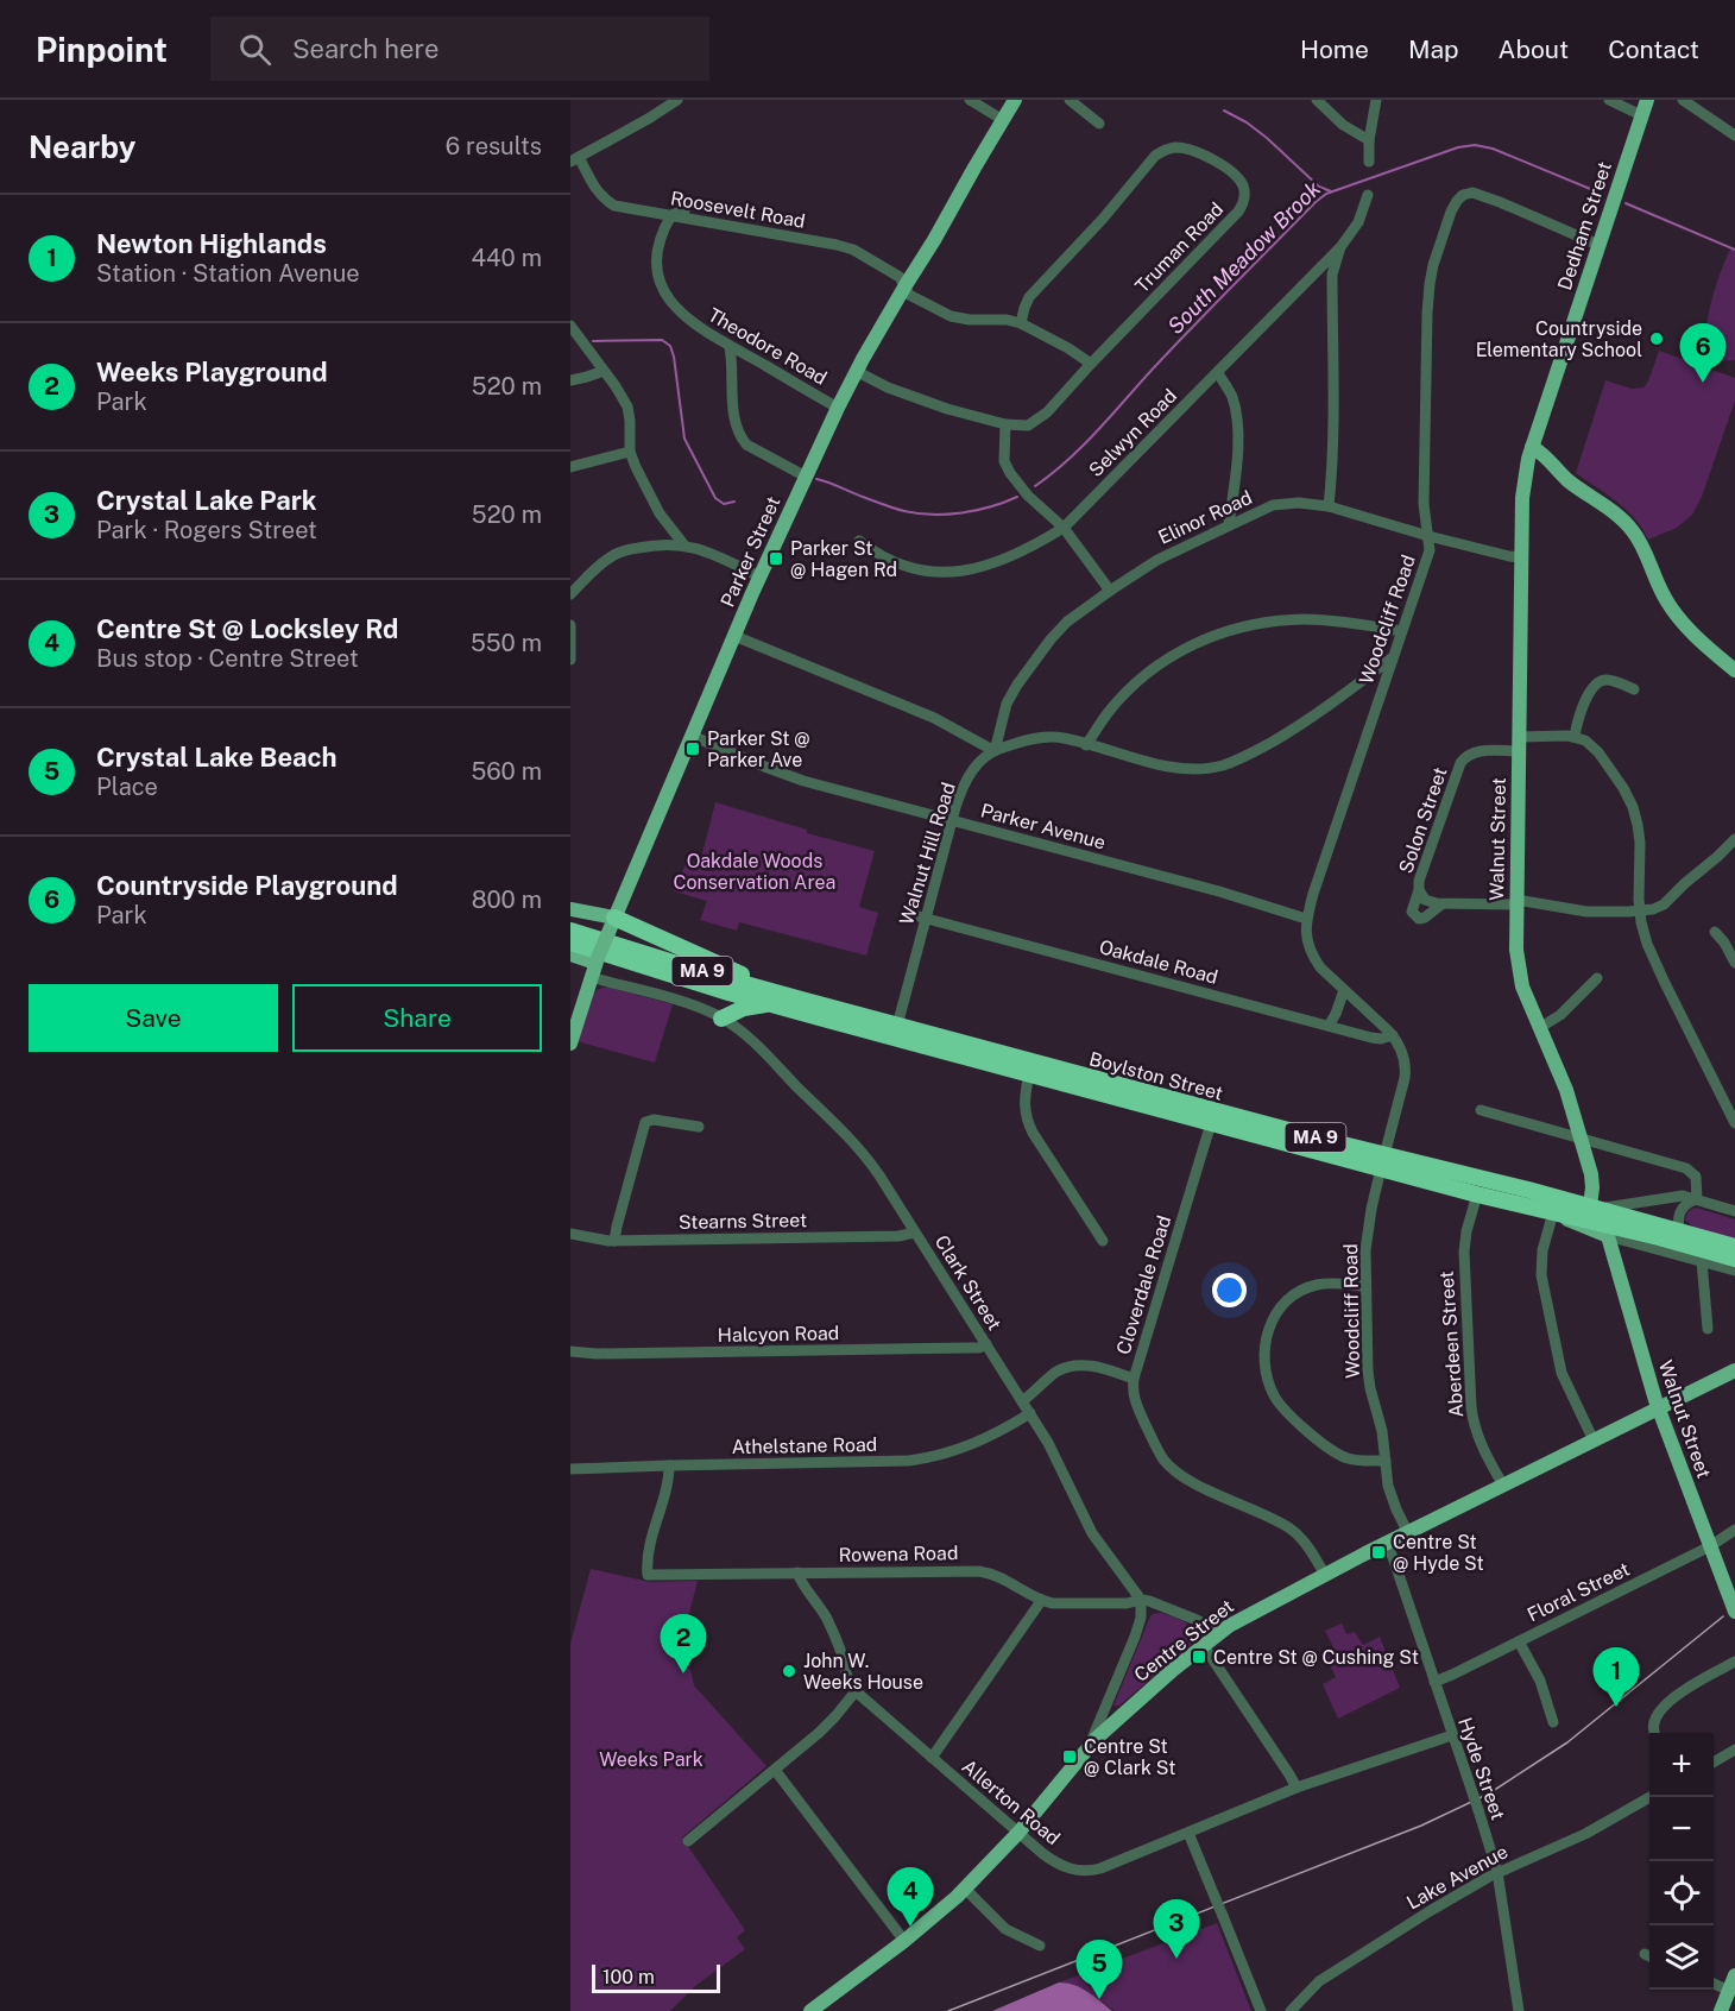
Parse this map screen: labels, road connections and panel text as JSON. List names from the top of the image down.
{
  "streets": {
    "highway": ["MA 9", "Boylston Street"],
    "main road": [
      "Dedham Street",
      "Parker Street",
      "Walnut Street",
      "Centre Street"
    ],
    "street": [
      "Roosevelt Road",
      "Truman Road",
      "Theodore Road",
      "Selwyn Road",
      "Elinor Road",
      "Woodcliff Road",
      "Solon Street",
      "Parker Avenue",
      "Walnut Hill Road",
      "Oakdale Road",
      "Stearns Street",
      "Clark Street",
      "Cloverdale Road",
      "Halcyon Road",
      "Aberdeen Street",
      "Athelstane Road",
      "Rowena Road",
      "Floral Street",
      "Hyde Street",
      "Allerton Road",
      "Lake Avenue"
    ]
  },
  "crossings": [
    ["Roosevelt Road", "Truman Road"],
    ["Roosevelt Road", "Theodore Road"],
    ["Roosevelt Road", "Parker Street"],
    ["Dedham Street", "Woodcliff Road"],
    ["Dedham Street", "Walnut Street"],
    ["Truman Road", "Parker Street"],
    ["Theodore Road", "Parker Street"],
    ["Elinor Road", "Woodcliff Road"],
    ["Elinor Road", "Walnut Street"],
    ["Elinor Road", "Walnut Hill Road"],
    ["Parker Street", "Parker Avenue"],
    ["Woodcliff Road", "Parker Avenue"],
    ["Woodcliff Road", "Walnut Hill Road"],
    ["Woodcliff Road", "Oakdale Road"],
    ["Woodcliff Road", "Boylston Street"],
    ["Woodcliff Road", "Centre Street"],
    ["Solon Street", "Walnut Street"],
    ["Parker Avenue", "Walnut Hill Road"],
    ["Walnut Street", "Boylston Street"],
    ["Walnut Street", "Floral Street"],
    ["Walnut Street", "Centre Street"],
    ["Walnut Hill Road", "Oakdale Road"],
    ["Walnut Hill Road", "Boylston Street"],
    ["Boylston Street", "Cloverdale Road"],
    ["Boylston Street", "Aberdeen Street"],
    ["Stearns Street", "Clark Street"],
    ["Clark Street", "Cloverdale Road"],
    ["Clark Street", "Halcyon Road"],
    ["Clark Street", "Athelstane Road"],
    ["Clark Street", "Rowena Road"],
    ["Aberdeen Street", "Centre Street"],
    ["Athelstane Road", "Rowena Road"],
    ["Rowena Road", "Allerton Road"],
    ["Floral Street", "Hyde Street"],
    ["Centre Street", "Hyde Street"],
    ["Centre Street", "Allerton Road"],
    ["Hyde Street", "Allerton Road"],
    ["Hyde Street", "Lake Avenue"]
  ],
  "water": ["South Meadow Brook"],
  "parks": ["Oakdale Woods Conservation Area", "Weeks Park"],
  "places": {
    "other": ["Countryside Elementary School", "John W. Weeks House"],
    "transit": [
      "Parker St @ Hagen Rd",
      "Parker St @ Parker Ave",
      "Centre St @ Hyde St",
      "Centre St @ Cushing St",
      "Centre St @ Clark St"
    ]
  },
  "scale_bar": "100 m",
  "page": {
    "header": "Pinpoint",
    "search": "Search here",
    "nav": [
      "Home",
      "Map",
      "About",
      "Contact"
    ],
    "heading": ["Nearby", "6 results"],
    "list": [
      {
        "mark": "1",
        "name": "Newton Highlands",
        "note": "Station · Station Avenue",
        "value": "440 m"
      },
      {
        "mark": "2",
        "name": "Weeks Playground",
        "note": "Park",
        "value": "520 m"
      },
      {
        "mark": "3",
        "name": "Crystal Lake Park",
        "note": "Park · Rogers Street",
        "value": "520 m"
      },
      {
        "mark": "4",
        "name": "Centre St @ Locksley Rd",
        "note": "Bus stop · Centre Street",
        "value": "550 m"
      },
      {
        "mark": "5",
        "name": "Crystal Lake Beach",
        "note": "Place",
        "value": "560 m"
      },
      {
        "mark": "6",
        "name": "Countryside Playground",
        "note": "Park",
        "value": "800 m"
      }
    ],
    "pins": [
      "6",
      "2",
      "1",
      "4",
      "3",
      "5"
    ],
    "buttons": ["Save", "Share"],
    "map_buttons": ["+", "−"],
    "scale": "100 m"
  }
}
